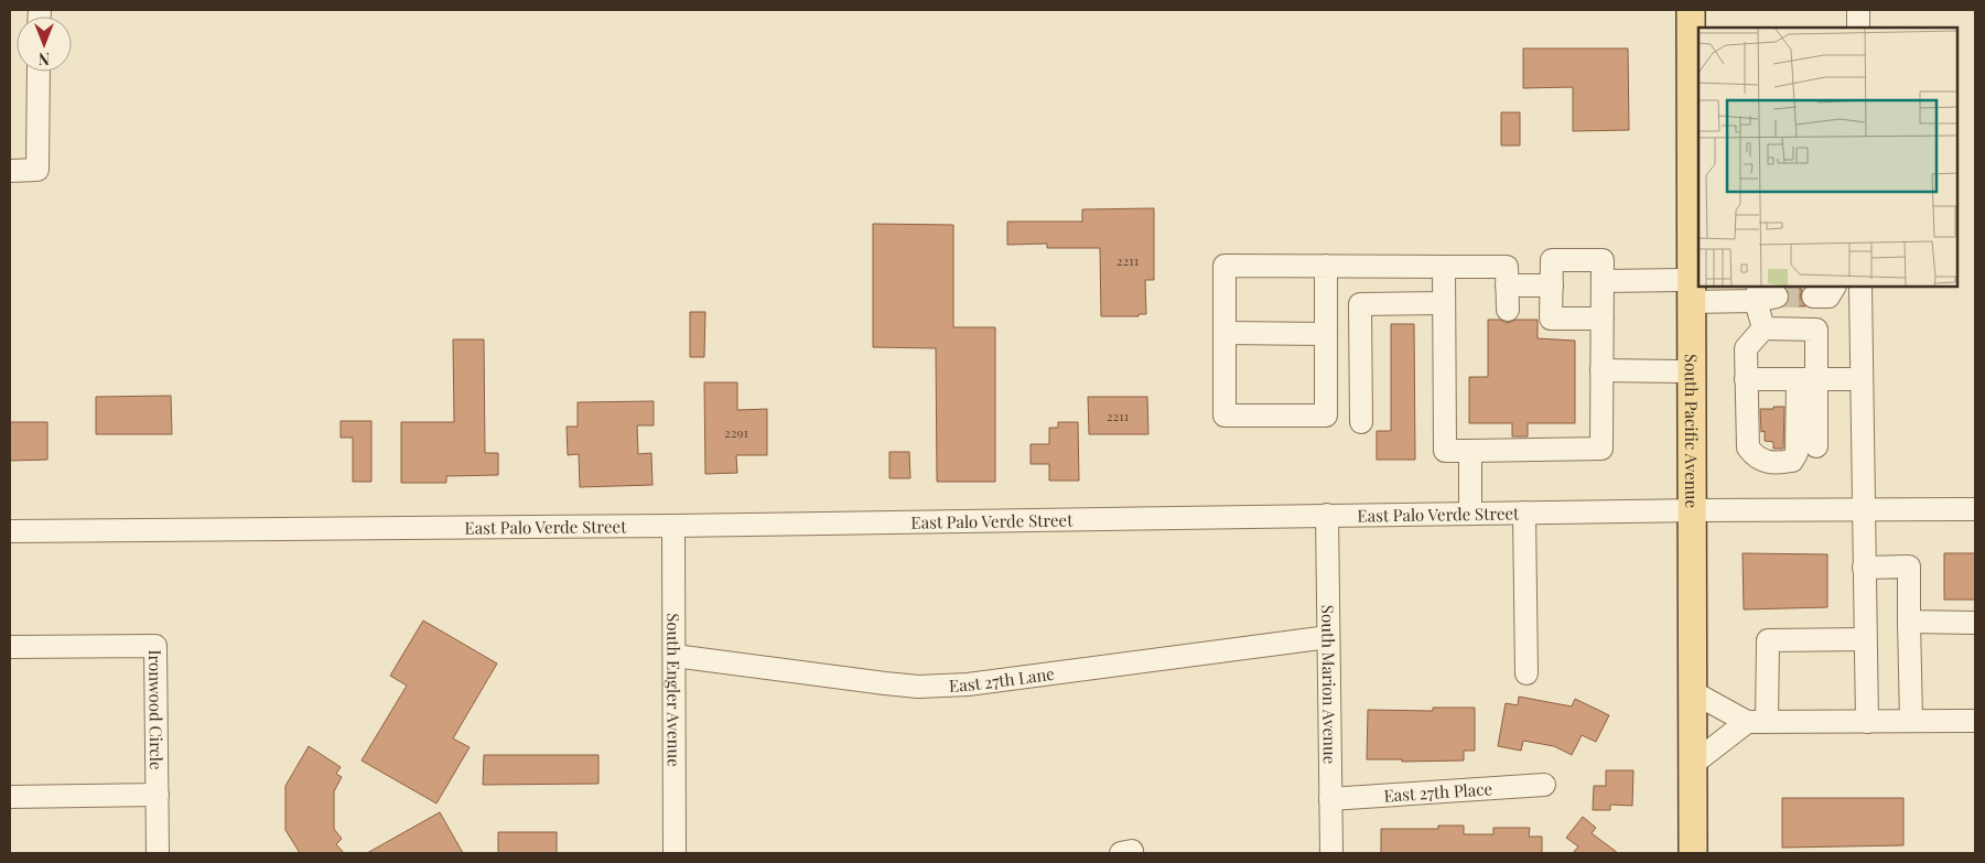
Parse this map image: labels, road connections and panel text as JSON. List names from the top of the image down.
{
  "streets": {
    "main road": ["South Pacific Avenue"],
    "street": [
      "East Palo Verde Street",
      "East 27th Lane",
      "South Marion Avenue",
      "South Engler Avenue",
      "Ironwood Circle",
      "East 27th Place"
    ]
  },
  "crossings": [
    ["South Pacific Avenue", "East Palo Verde Street"],
    ["East Palo Verde Street", "South Marion Avenue"],
    ["East Palo Verde Street", "South Engler Avenue"],
    ["East 27th Lane", "South Marion Avenue"],
    ["East 27th Lane", "South Engler Avenue"],
    ["South Marion Avenue", "East 27th Place"]
  ],
  "house_numbers": ["2211", "2211", "2291"],
  "north": "bottom"
}
